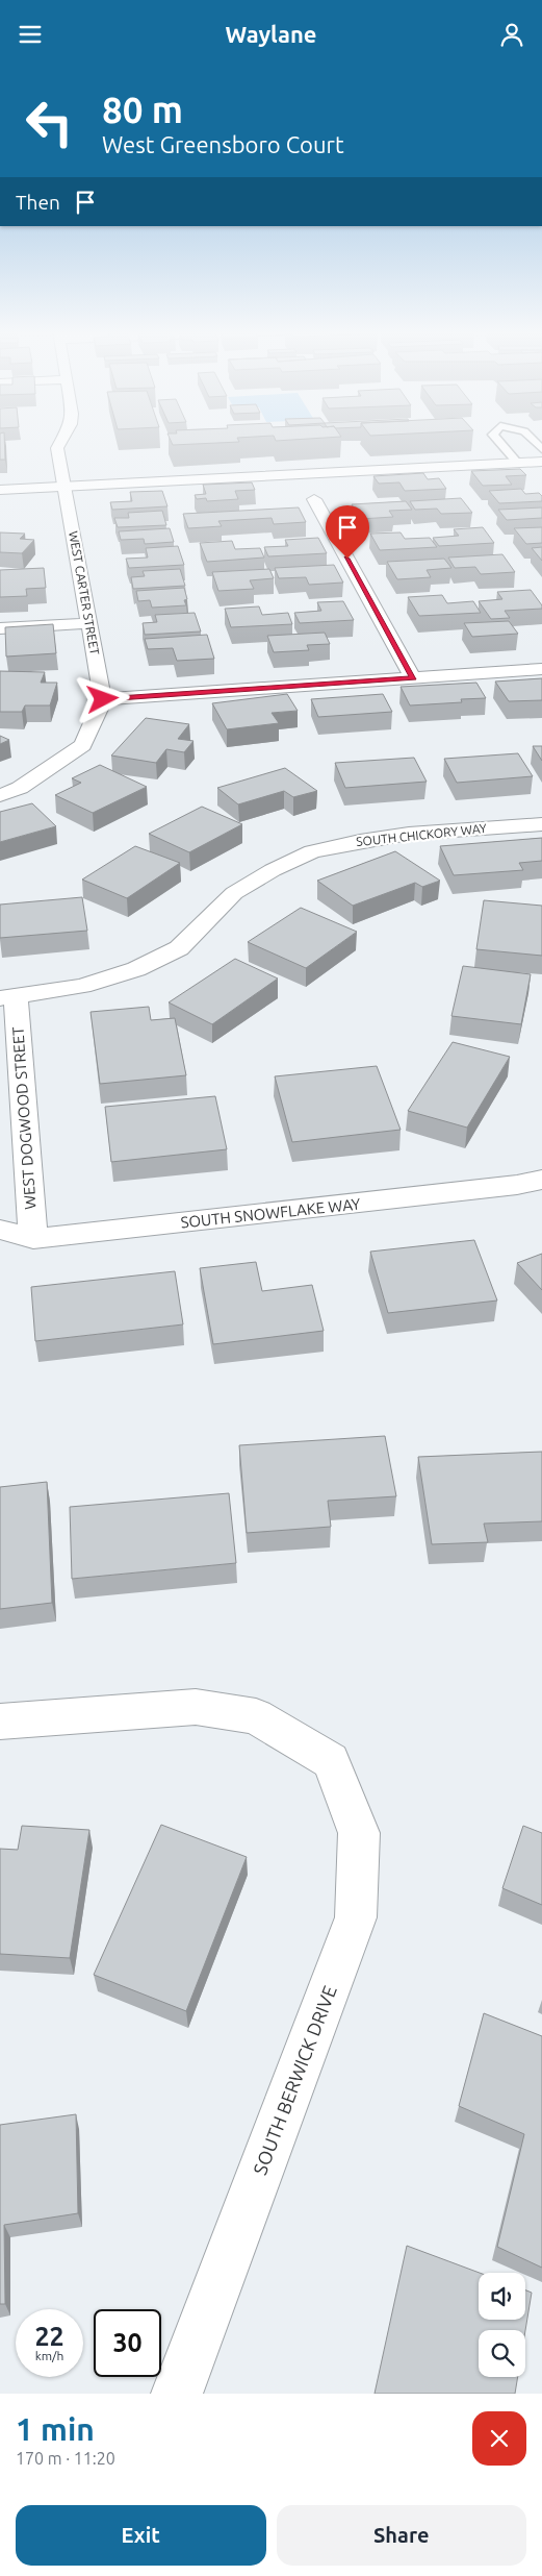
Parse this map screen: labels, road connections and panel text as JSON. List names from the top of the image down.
{
  "streets": {
    "street": [
      "WEST CARTER STREET",
      "SOUTH CHICKORY WAY",
      "WEST DOGWOOD STREET",
      "SOUTH SNOWFLAKE WAY",
      "SOUTH BERWICK DRIVE"
    ]
  },
  "crossings": [
    ["SOUTH CHICKORY WAY", "WEST DOGWOOD STREET"],
    ["WEST DOGWOOD STREET", "SOUTH SNOWFLAKE WAY"]
  ],
  "page": {
    "header": "Waylane",
    "turn": ["80 m", "West Greensboro Court"],
    "then": "Then",
    "speed": "22 km/h",
    "limit": "30",
    "heading": ["1 min", "170 m · 11:20"],
    "buttons": ["Exit", "Share"]
  }
}
